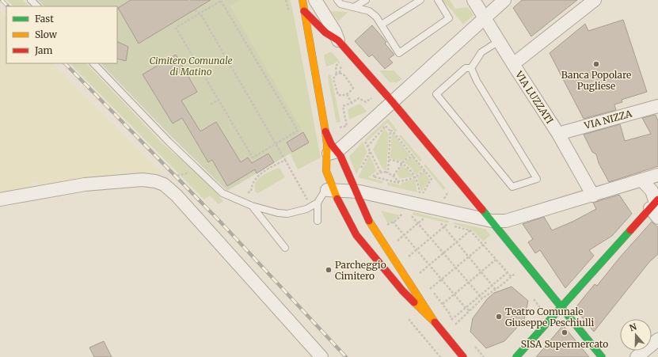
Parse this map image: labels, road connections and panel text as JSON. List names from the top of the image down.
{
  "streets": {
    "street": ["VIA LUZZATI", "VIA NIZZA"]
  },
  "crossings": [
    ["VIA LUZZATI", "VIA NIZZA"]
  ],
  "parks": ["Cimitero Comunale di Matino"],
  "places": [
    "Banca Popolare Pugliese",
    "Parcheggio Cimitero",
    "Teatro Comunale Giuseppe Peschiulli",
    "SISA Supermercato"
  ],
  "legend": ["Fast", "Slow", "Jam"],
  "north": "top"
}
